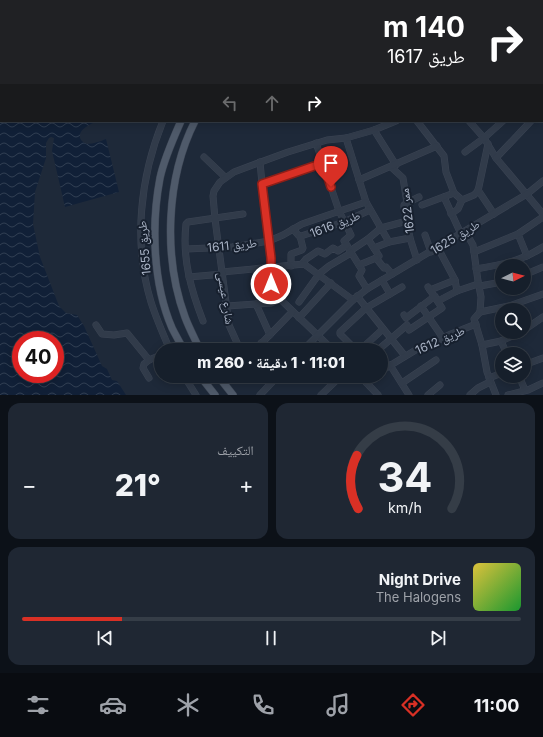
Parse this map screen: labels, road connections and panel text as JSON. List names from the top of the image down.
{
  "streets": {
    "street": [
      "ممر 1622",
      "طريق 1616",
      "طريق 1625",
      "طريق 1611",
      "طريق 1655",
      "شارع عيسى",
      "طريق 1612"
    ]
  },
  "crossings": [
    ["ممر 1622", "طريق 1625"],
    ["طريق 1616", "طريق 1611"],
    ["طريق 1616", "طريق 1612"],
    ["طريق 1625", "طريق 1612"],
    ["طريق 1611", "شارع عيسى"]
  ],
  "north": "right",
  "page": {
    "turn": ["140 m", "طريق 1617"],
    "limit": "40",
    "trip": "11:01 · 1 دقيقة · 260 m",
    "tile": "التكييف",
    "heat": ["−", "21°", "+"],
    "song": ["Night Drive", "The Halogens"],
    "tabs": "11:00",
    "gauge": ["34", "km/h"]
  }
}
